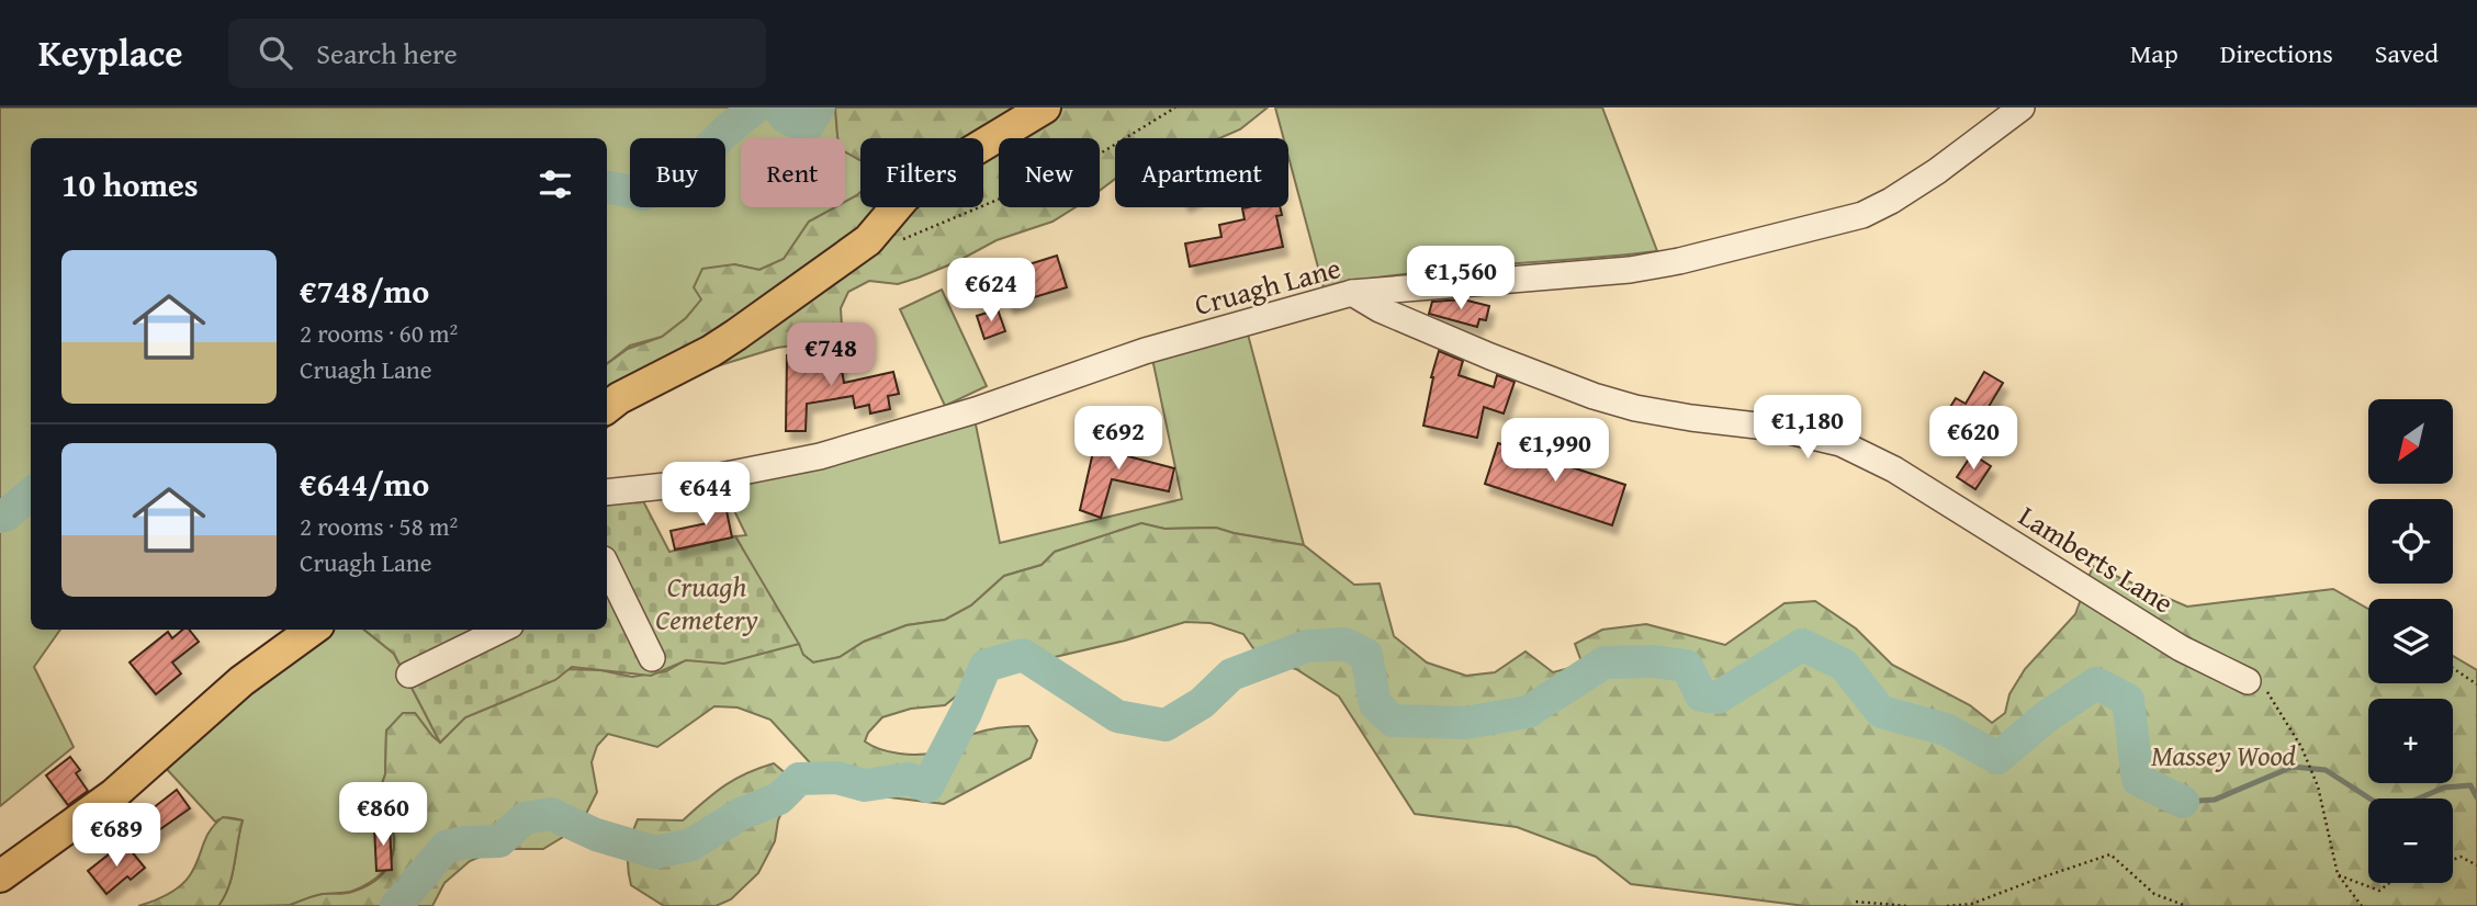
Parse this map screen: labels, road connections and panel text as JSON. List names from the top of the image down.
{
  "streets": {
    "street": ["Cruagh Lane", "Lamberts Lane"]
  },
  "crossings": [
    ["Cruagh Lane", "Lamberts Lane"]
  ],
  "parks": ["Cruagh Cemetery", "Massey Wood"],
  "north": "bottom left",
  "page": {
    "header": "Keyplace",
    "search": "Search here",
    "nav": ["Map", "Directions", "Saved"],
    "chip": [
      "Buy",
      "Rent",
      "Filters",
      "New",
      "Apartment"
    ],
    "heading": "10 homes",
    "list": [
      {
        "name": "€748/mo",
        "note": "2 rooms · 60 m² · Cruagh Lane"
      },
      {
        "name": "€644/mo",
        "note": "2 rooms · 58 m² · Cruagh Lane"
      }
    ],
    "price": [
      "€1,560",
      "€624",
      "€748",
      "€1,180",
      "€692",
      "€620",
      "€1,990",
      "€644",
      "€860",
      "€689"
    ],
    "map_buttons": ["+", "−"]
  }
}
